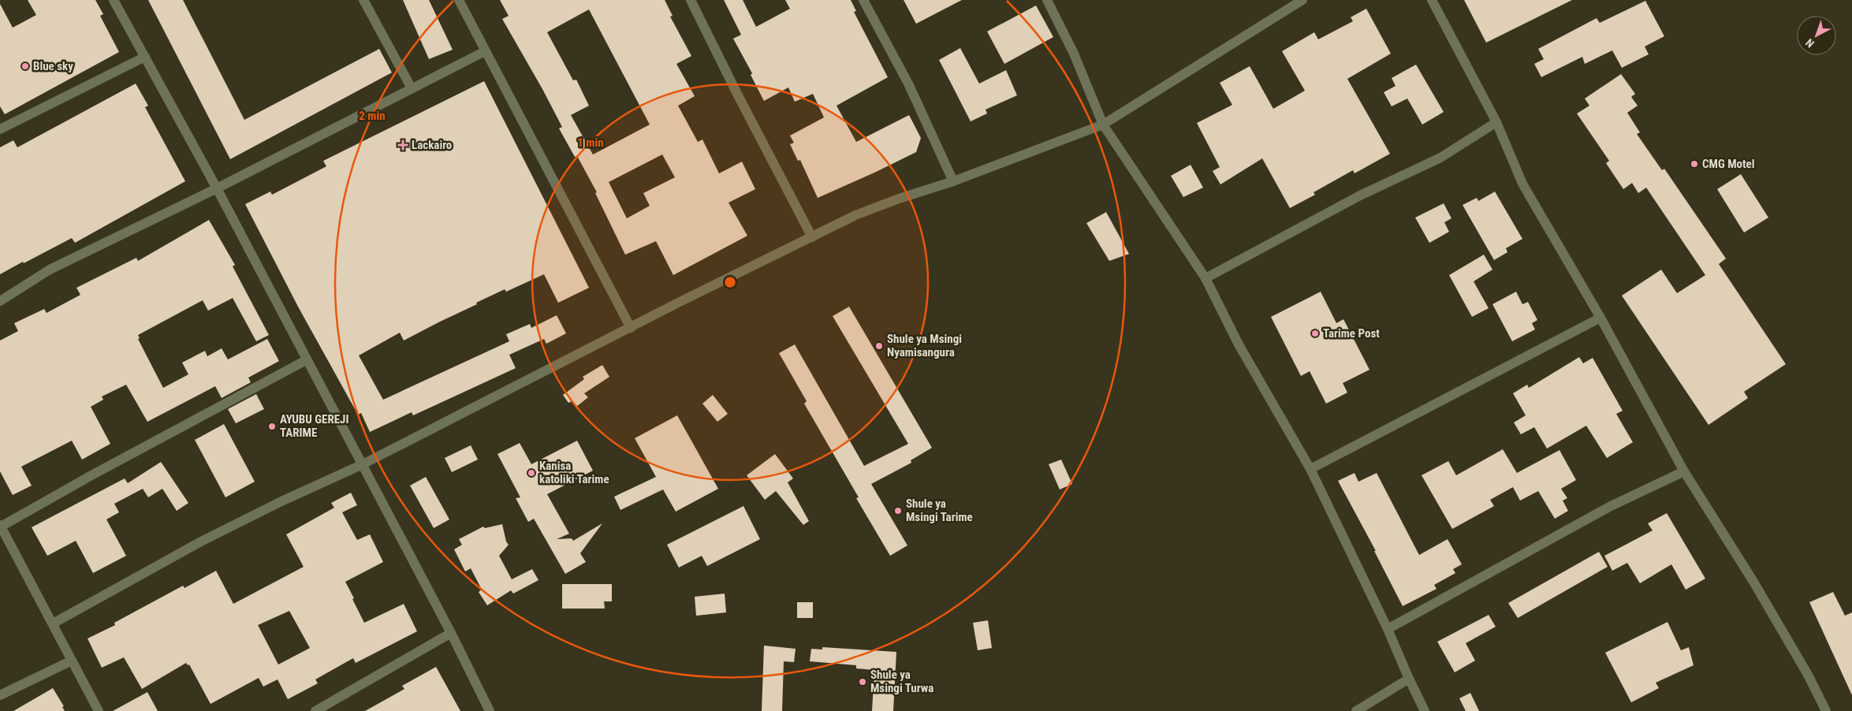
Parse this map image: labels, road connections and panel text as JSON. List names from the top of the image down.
{
  "places": {
    "other": [
      "Blue sky",
      "CMG Motel",
      "Tarime Post",
      "Shule ya Msingi Nyamisangura",
      "AYUBU GEREJI TARIME",
      "Kanisa katoliki Tarime",
      "Shule ya Msingi Tarime",
      "Shule ya Msingi Turwa"
    ],
    "health": ["Lackairo"]
  },
  "north": "bottom left",
  "rings": ["2 min", "1 min"]
}
